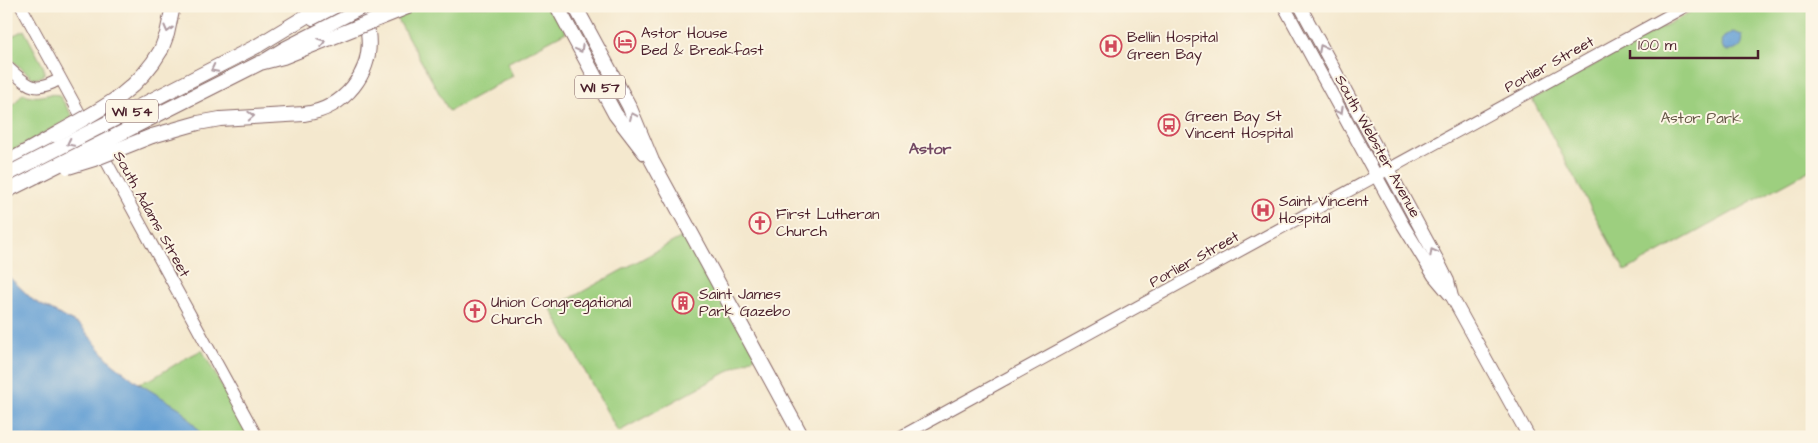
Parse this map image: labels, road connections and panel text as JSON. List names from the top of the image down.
{
  "streets": {
    "main road": ["WI 57", "WI 54", "South Webster Avenue"],
    "street": ["Porlier Street", "South Adams Street"]
  },
  "crossings": [
    ["Porlier Street", "South Webster Avenue"]
  ],
  "districts": ["Astor"],
  "parks": ["Astor Park"],
  "places": {
    "hotel": ["Astor House Bed & Breakfast"],
    "hospital": ["Bellin Hospital Green Bay", "Saint Vincent Hospital"],
    "bus stop": ["Green Bay St Vincent Hospital"],
    "church": ["First Lutheran Church", "Union Congregational Church"],
    "building": ["Saint James Park Gazebo"]
  },
  "scale_bar": "100 m"
}
